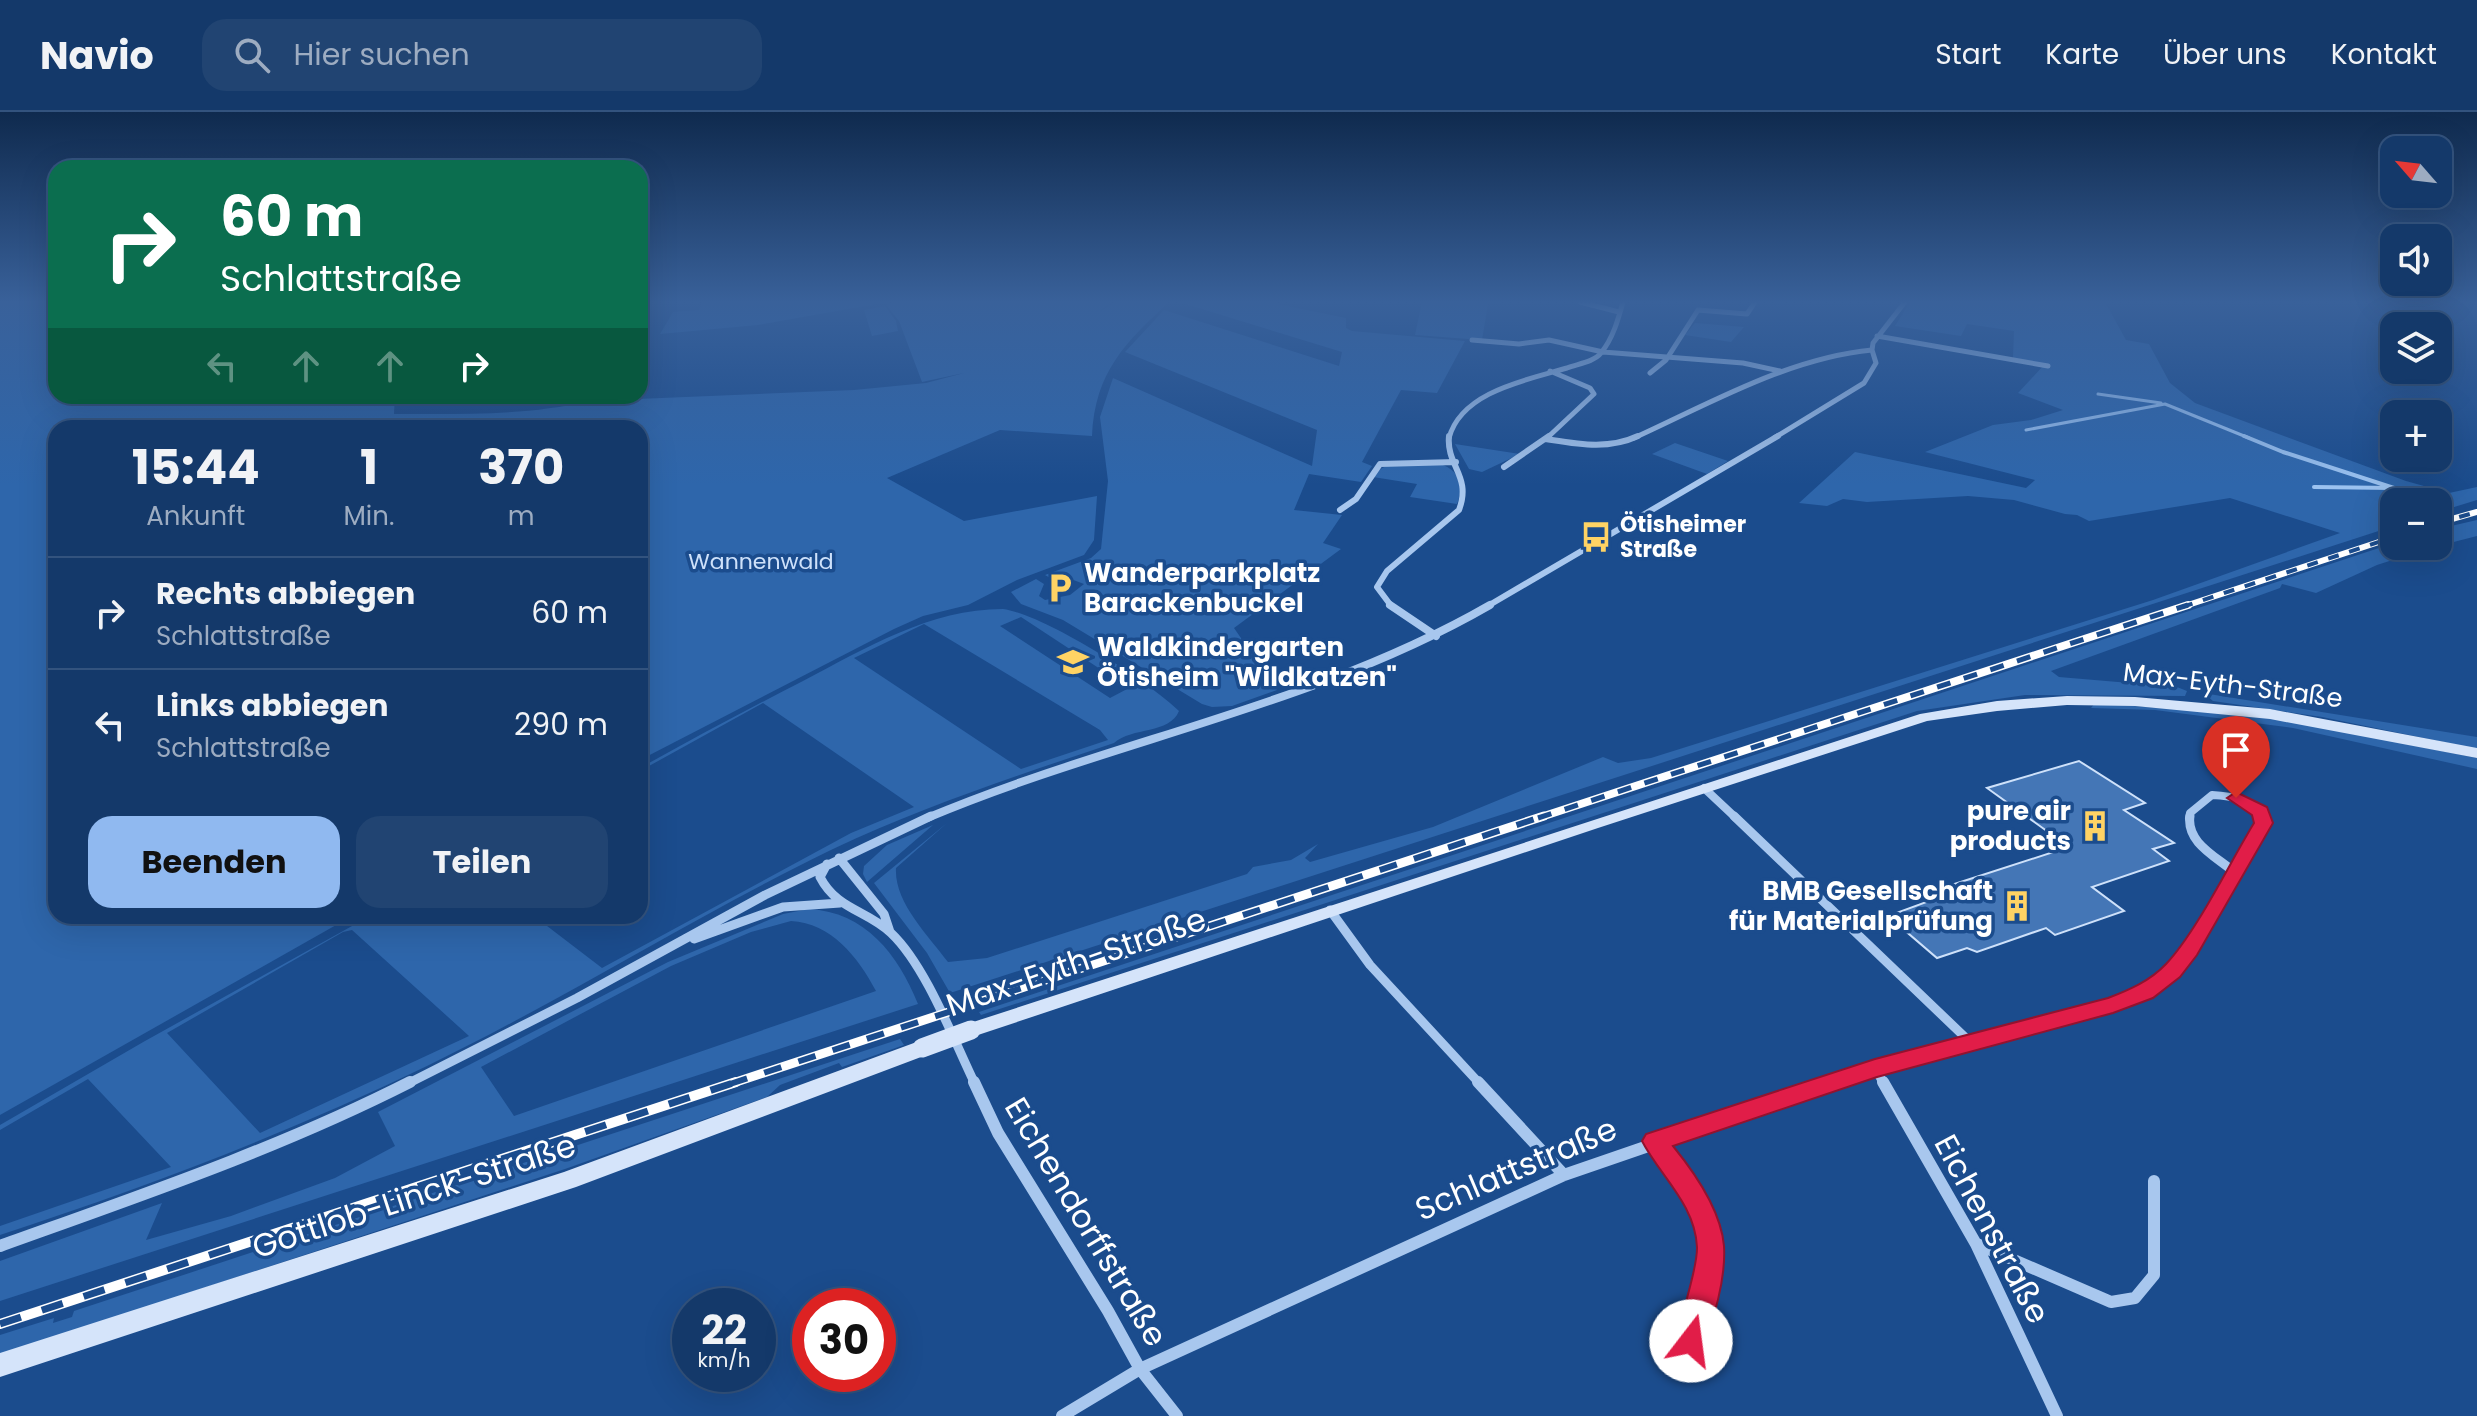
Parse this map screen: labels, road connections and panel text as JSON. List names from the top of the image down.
{
  "streets": {
    "street": [
      "Max-Eyth-Straße",
      "Schlattstraße",
      "Gottlob-Linck-Straße",
      "Eichendorffstraße",
      "Eichenstraße"
    ]
  },
  "crossings": [
    ["Max-Eyth-Straße", "Gottlob-Linck-Straße"],
    ["Schlattstraße", "Eichendorffstraße"],
    ["Schlattstraße", "Eichenstraße"]
  ],
  "parks": ["Wannenwald"],
  "places": {
    "bus stop": ["Ötisheimer Straße"],
    "parking": ["Wanderparkplatz Barackenbuckel"],
    "school or university": ["Waldkindergarten Ötisheim \"Wildkatzen\""],
    "building": ["pure air products", "BMB Gesellschaft für Materialprüfung"]
  },
  "north": "top left",
  "page": {
    "header": "Navio",
    "search": "Hier suchen",
    "nav": [
      "Start",
      "Karte",
      "Über uns",
      "Kontakt"
    ],
    "map_buttons": ["+", "−"],
    "turn": ["60 m", "Schlattstraße"],
    "eta": [
      "15:44",
      "Ankunft",
      "1",
      "Min.",
      "370",
      "m"
    ],
    "list": [
      {
        "name": "Rechts abbiegen",
        "note": "Schlattstraße",
        "value": "60 m"
      },
      {
        "name": "Links abbiegen",
        "note": "Schlattstraße",
        "value": "290 m"
      }
    ],
    "buttons": ["Beenden", "Teilen"],
    "speed": "22 km/h",
    "limit": "30"
  }
}
